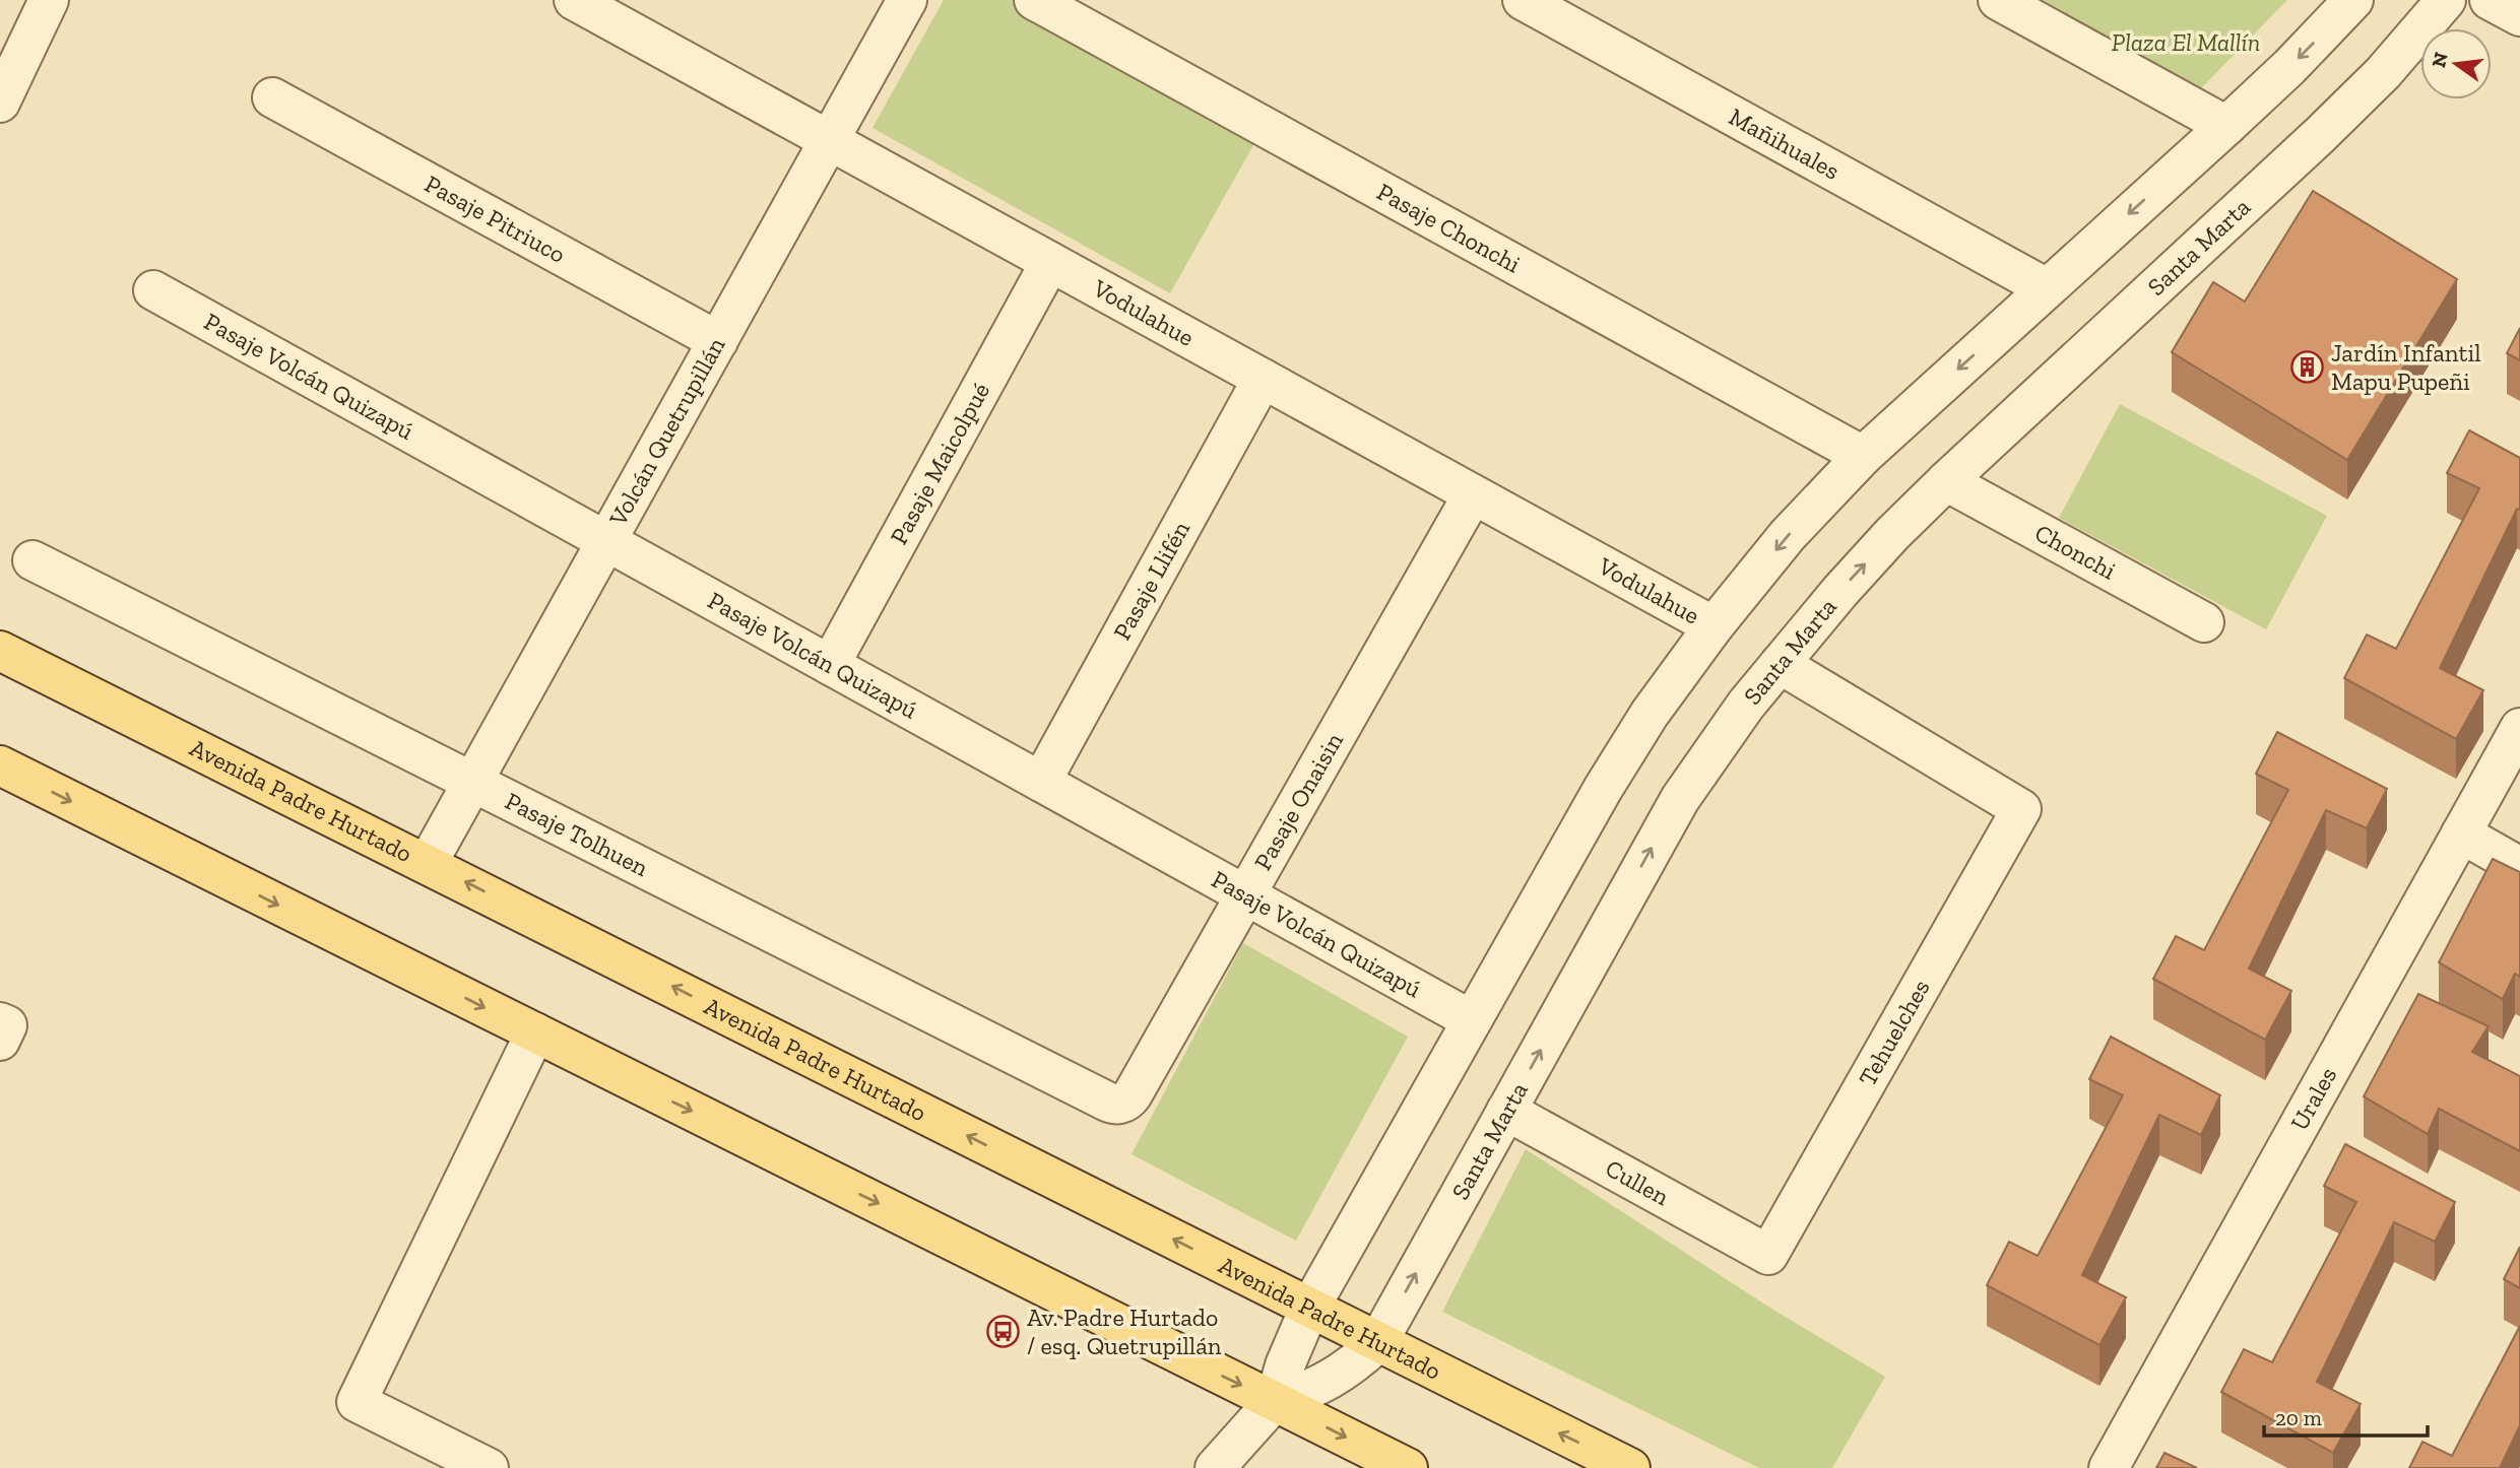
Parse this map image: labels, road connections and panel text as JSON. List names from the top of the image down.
{
  "streets": {
    "main road": ["Avenida Padre Hurtado"],
    "street": [
      "Mañihuales",
      "Pasaje Pitriuco",
      "Pasaje Chonchi",
      "Santa Marta",
      "Vodulahue",
      "Pasaje Volcán Quizapú",
      "Volcán Quetrupillán",
      "Pasaje Maicolpué",
      "Chonchi",
      "Pasaje Llifén",
      "Pasaje Onaisin",
      "Pasaje Tolhuen",
      "Tehuelches",
      "Urales",
      "Cullen"
    ]
  },
  "crossings": [
    ["Pasaje Pitriuco", "Volcán Quetrupillán"],
    ["Santa Marta", "Chonchi"],
    ["Santa Marta", "Avenida Padre Hurtado"],
    ["Santa Marta", "Tehuelches"],
    ["Santa Marta", "Cullen"],
    ["Vodulahue", "Volcán Quetrupillán"],
    ["Vodulahue", "Pasaje Maicolpué"],
    ["Vodulahue", "Pasaje Llifén"],
    ["Vodulahue", "Pasaje Onaisin"],
    ["Pasaje Volcán Quizapú", "Volcán Quetrupillán"],
    ["Pasaje Volcán Quizapú", "Pasaje Maicolpué"],
    ["Pasaje Volcán Quizapú", "Pasaje Llifén"],
    ["Pasaje Volcán Quizapú", "Pasaje Onaisin"],
    ["Volcán Quetrupillán", "Avenida Padre Hurtado"],
    ["Volcán Quetrupillán", "Pasaje Tolhuen"],
    ["Pasaje Onaisin", "Pasaje Tolhuen"],
    ["Tehuelches", "Cullen"]
  ],
  "parks": ["Plaza El Mallín"],
  "places": {
    "building": ["Jardín Infantil Mapu Pupeñi"],
    "bus stop": ["Av. Padre Hurtado / esq. Quetrupillán"]
  },
  "scale_bar": "20 m",
  "north": "left"
}
